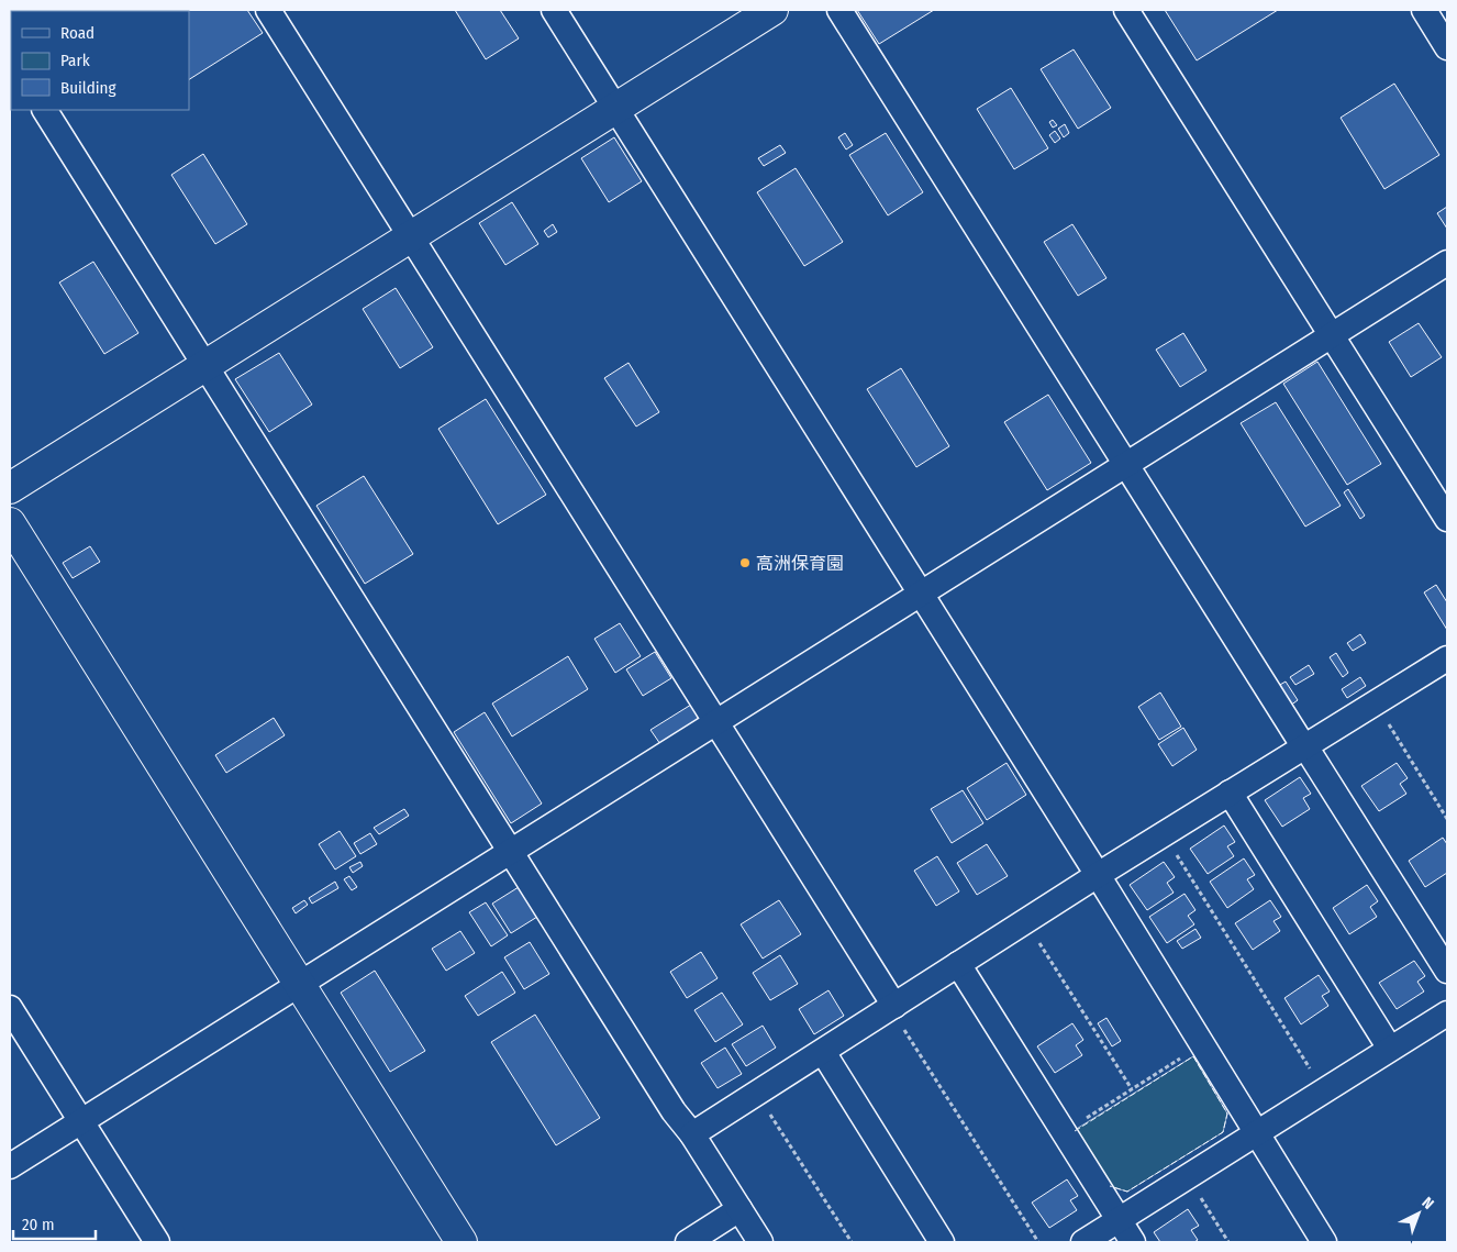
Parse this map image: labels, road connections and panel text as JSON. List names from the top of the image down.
{
  "places": ["高洲保育園"],
  "legend": ["Road", "Park", "Building"],
  "scale_bar": "20 m",
  "north": "top right"
}
